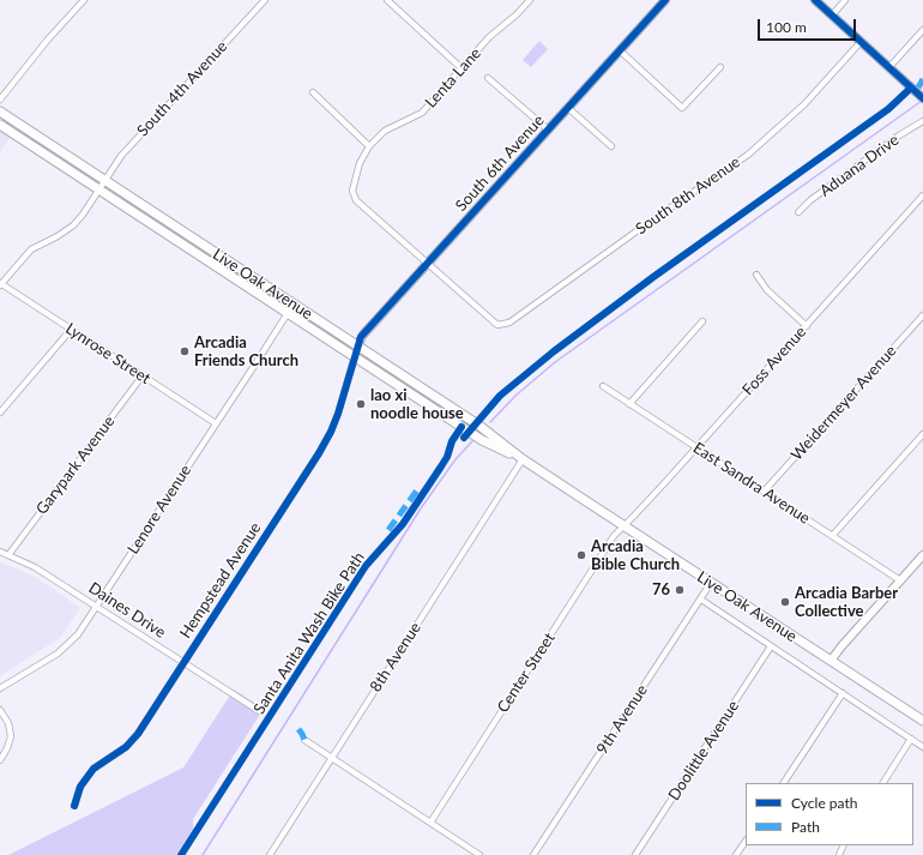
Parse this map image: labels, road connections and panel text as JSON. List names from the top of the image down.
{
  "streets": {
    "main road": ["Live Oak Avenue"],
    "street": [
      "Lenta Lane",
      "South 4th Avenue",
      "South 6th Avenue",
      "Aduana Drive",
      "South 8th Avenue",
      "Lynrose Street",
      "Foss Avenue",
      "Weidermeyer Avenue",
      "Garypark Avenue",
      "East Sandra Avenue",
      "Lenore Avenue",
      "Hempstead Avenue",
      "Daines Drive",
      "8th Avenue",
      "Center Street",
      "9th Avenue",
      "Doolittle Avenue"
    ],
    "cycle path": ["Santa Anita Wash Bike Path"]
  },
  "crossings": [
    ["South 4th Avenue", "Live Oak Avenue"],
    ["South 4th Avenue", "Lynrose Street"],
    ["South 6th Avenue", "South 8th Avenue"],
    ["South 6th Avenue", "Live Oak Avenue"],
    ["South 6th Avenue", "Hempstead Avenue"],
    ["Live Oak Avenue", "Foss Avenue"],
    ["Live Oak Avenue", "Lenore Avenue"],
    ["Live Oak Avenue", "Hempstead Avenue"],
    ["Live Oak Avenue", "8th Avenue"],
    ["Live Oak Avenue", "Center Street"],
    ["Live Oak Avenue", "9th Avenue"],
    ["Live Oak Avenue", "Doolittle Avenue"],
    ["Lynrose Street", "Garypark Avenue"],
    ["Lynrose Street", "Lenore Avenue"],
    ["Foss Avenue", "East Sandra Avenue"],
    ["Foss Avenue", "Center Street"],
    ["Weidermeyer Avenue", "East Sandra Avenue"],
    ["Garypark Avenue", "Daines Drive"],
    ["Lenore Avenue", "Daines Drive"],
    ["Hempstead Avenue", "Daines Drive"]
  ],
  "places": [
    "Arcadia Friends Church",
    "lao xi noodle house",
    "Arcadia Bible Church",
    "76",
    "Arcadia Barber Collective"
  ],
  "legend": ["Cycle path", "Path"],
  "scale_bar": "100 m"
}
